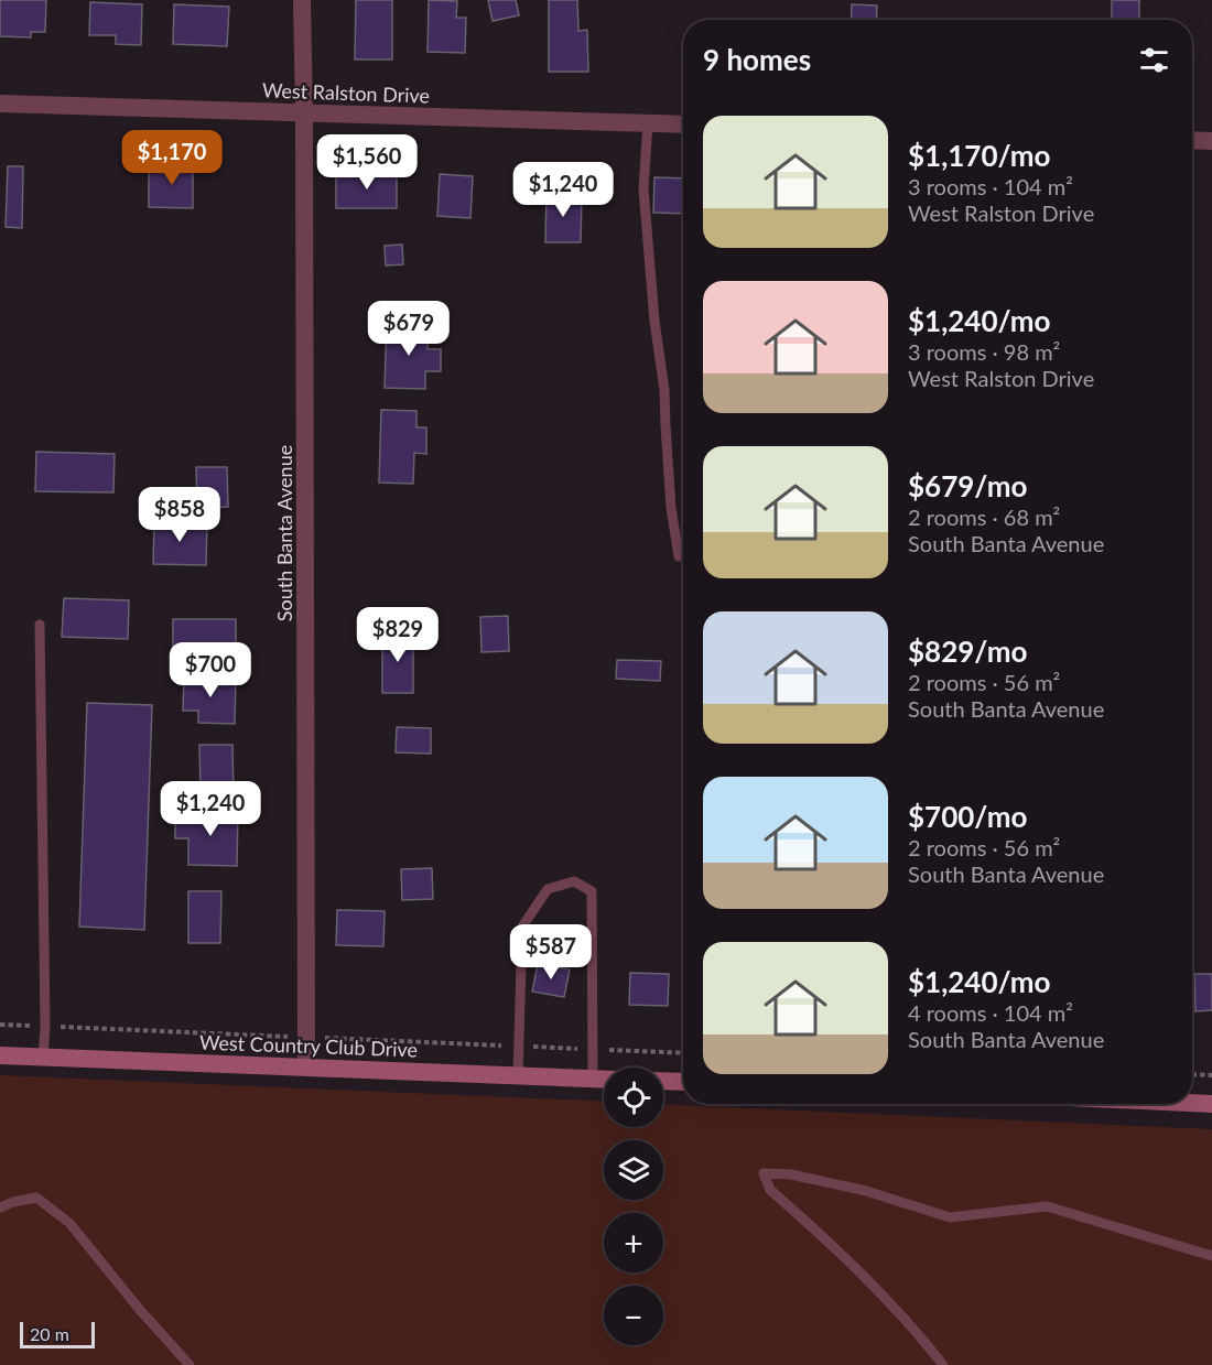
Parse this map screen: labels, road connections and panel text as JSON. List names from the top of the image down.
{
  "streets": {
    "main road": ["West Country Club Drive"],
    "street": ["West Ralston Drive", "South Banta Avenue"]
  },
  "crossings": [
    ["West Ralston Drive", "South Banta Avenue"],
    ["South Banta Avenue", "West Country Club Drive"]
  ],
  "scale_bar": "20 m",
  "page": {
    "heading": "9 homes",
    "list": [
      {
        "name": "$1,170/mo",
        "note": "3 rooms · 104 m² · West Ralston Drive"
      },
      {
        "name": "$1,240/mo",
        "note": "3 rooms · 98 m² · West Ralston Drive"
      },
      {
        "name": "$679/mo",
        "note": "2 rooms · 68 m² · South Banta Avenue"
      },
      {
        "name": "$829/mo",
        "note": "2 rooms · 56 m² · South Banta Avenue"
      },
      {
        "name": "$700/mo",
        "note": "2 rooms · 56 m² · South Banta Avenue"
      },
      {
        "name": "$1,240/mo",
        "note": "4 rooms · 104 m² · South Banta Avenue"
      }
    ],
    "price": [
      "$1,170",
      "$1,560",
      "$1,240",
      "$679",
      "$858",
      "$829",
      "$700",
      "$1,240",
      "$587"
    ],
    "map_buttons": ["+", "−"],
    "scale": "20 m"
  }
}
